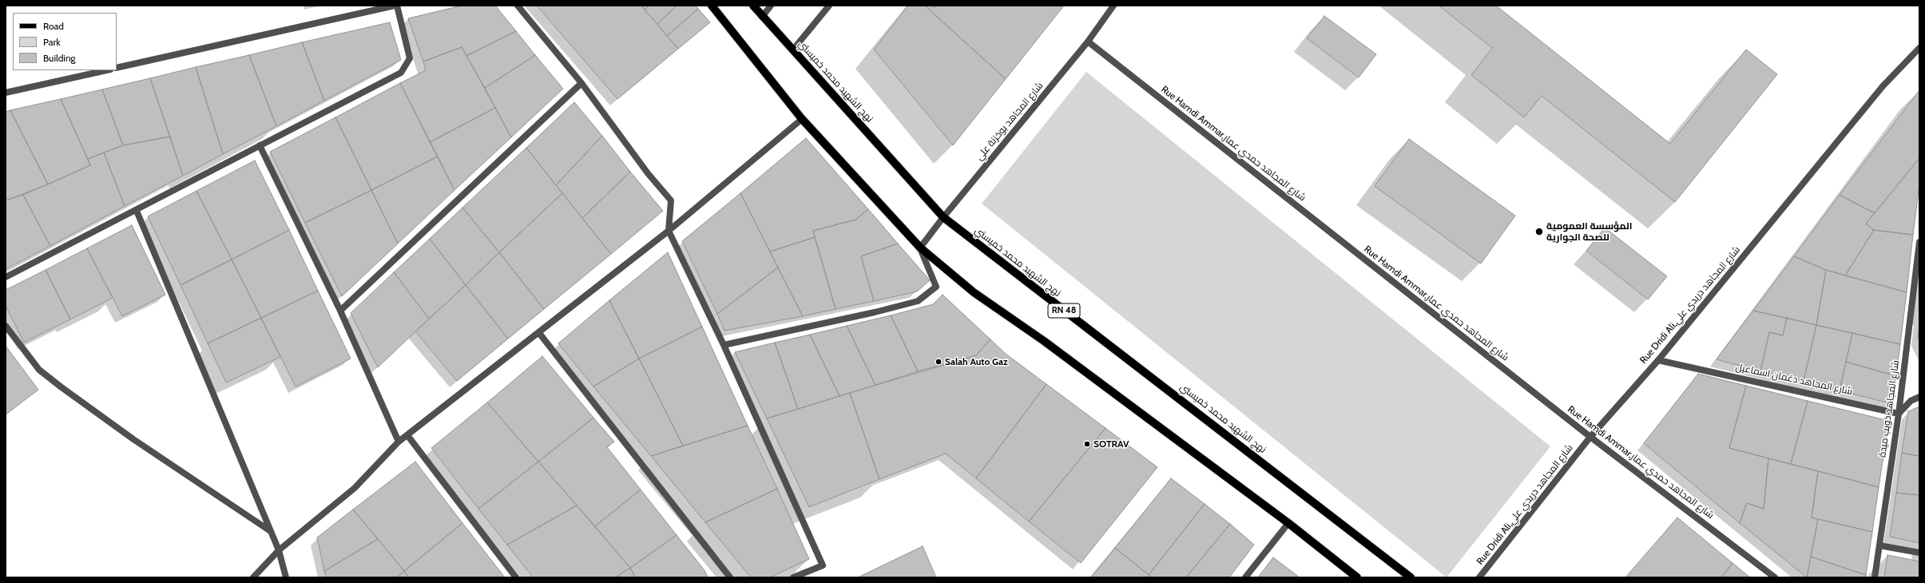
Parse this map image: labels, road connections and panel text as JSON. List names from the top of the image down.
{
  "streets": {
    "main road": ["نهج الشهيد محمد خميستي", "RN 48"],
    "street": [
      "شارع المجاهد بوخزنة علي",
      "Rue Hamdi Ammar,شارع المجاهد حمدي عمار",
      "Rue Dridi Ali,شارع المجاهد دريدي علي",
      "شارع المجاهد دغمان اسماعيل",
      "شارع المجاهد ذويب ميدة"
    ]
  },
  "crossings": [
    ["نهج الشهيد محمد خميستي", "شارع المجاهد بوخزنة علي"],
    ["شارع المجاهد بوخزنة علي", "Rue Hamdi Ammar,شارع المجاهد حمدي عمار"],
    ["Rue Hamdi Ammar,شارع المجاهد حمدي عمار", "Rue Dridi Ali,شارع المجاهد دريدي علي"],
    ["Rue Dridi Ali,شارع المجاهد دريدي علي", "شارع المجاهد دغمان اسماعيل"],
    ["شارع المجاهد دغمان اسماعيل", "شارع المجاهد ذويب ميدة"]
  ],
  "places": ["المؤسسة العمومية للصحة الجوارية", "Salah Auto Gaz", "SOTRAV"],
  "legend": ["Road", "Park", "Building"]
}
